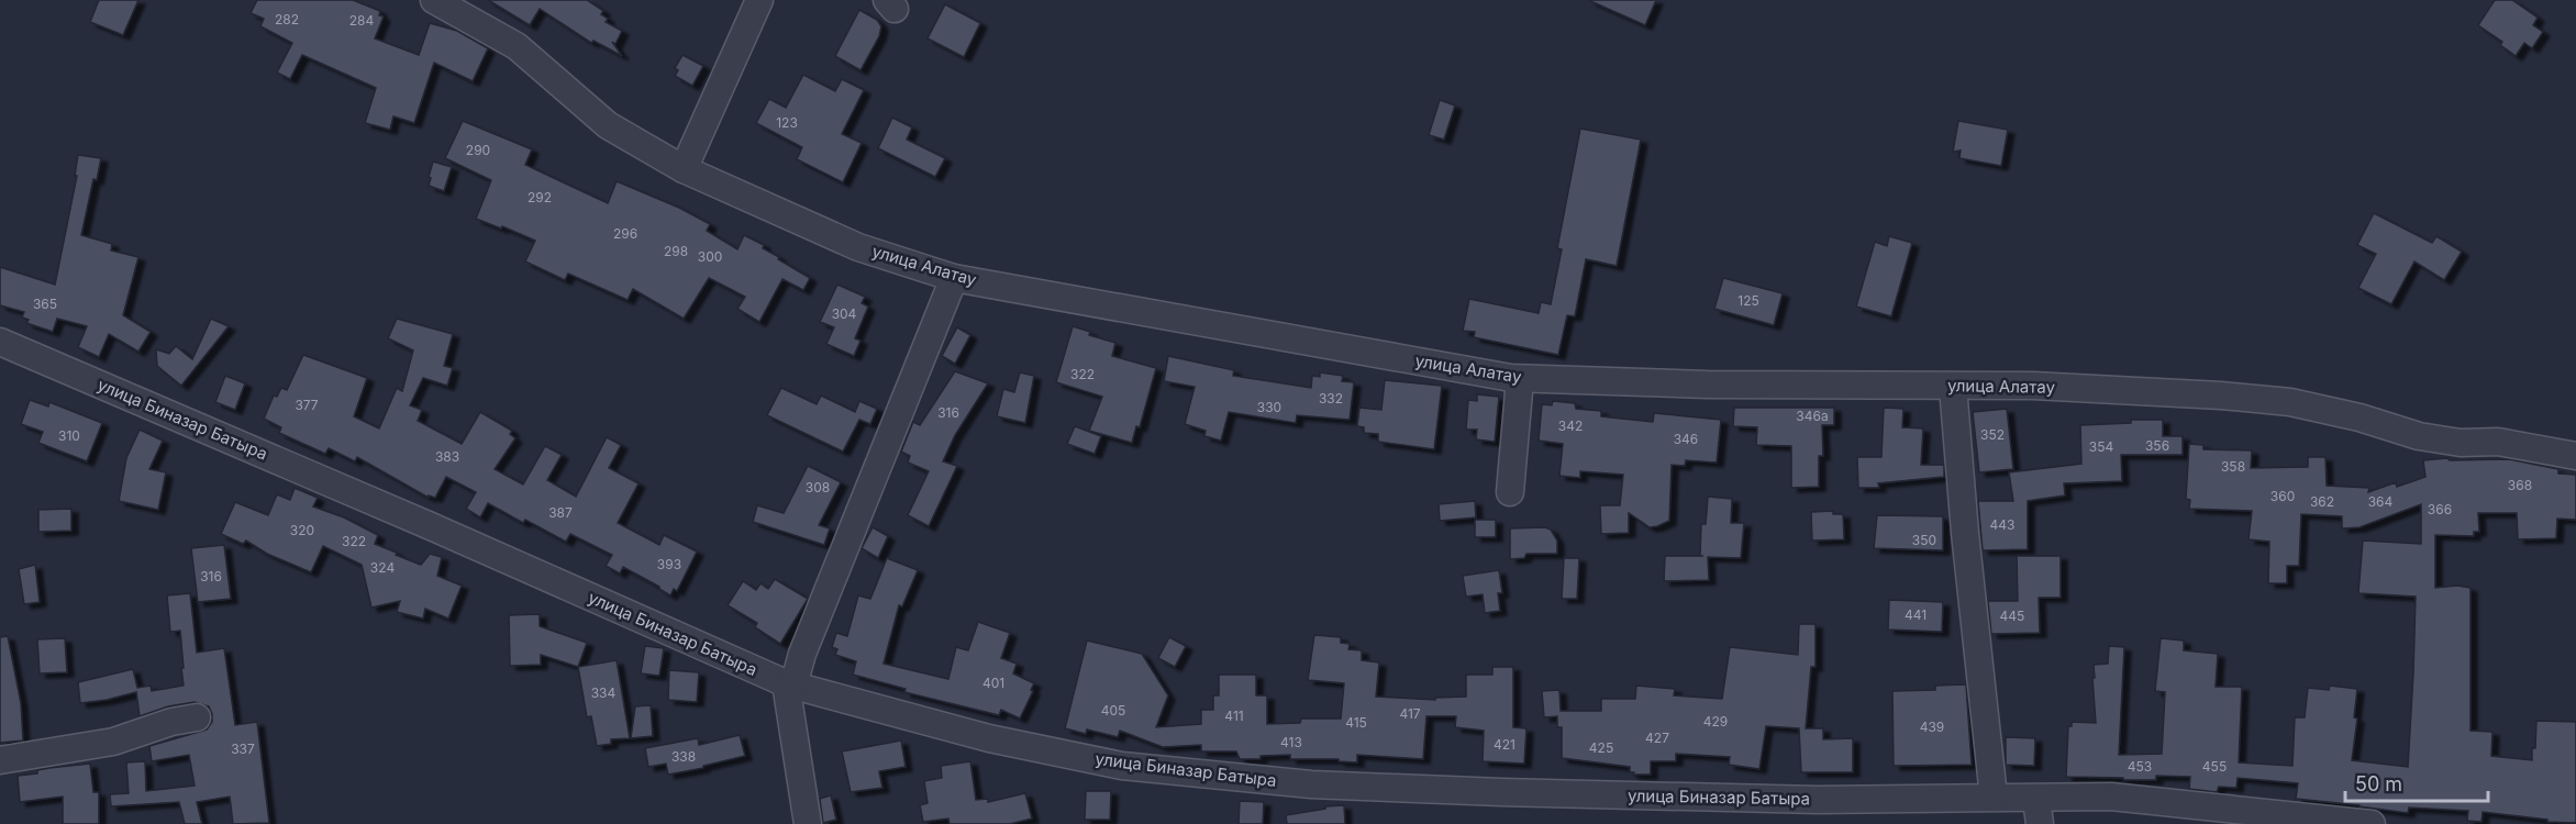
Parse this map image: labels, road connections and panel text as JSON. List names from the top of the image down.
{
  "streets": {
    "street": ["улица Алатау", "улица Биназар Батыра"]
  },
  "house_numbers": [
    "282",
    "284",
    "123",
    "290",
    "292",
    "296",
    "298",
    "300",
    "125",
    "365",
    "304",
    "322",
    "332",
    "377",
    "330",
    "316",
    "346а",
    "342",
    "352",
    "310",
    "346",
    "356",
    "354",
    "383",
    "358",
    "368",
    "308",
    "360",
    "362",
    "364",
    "366",
    "387",
    "443",
    "320",
    "350",
    "322",
    "393",
    "324",
    "316",
    "441",
    "445",
    "401",
    "334",
    "405",
    "417",
    "411",
    "429",
    "415",
    "439",
    "427",
    "413",
    "421",
    "425",
    "337",
    "338",
    "453",
    "455"
  ],
  "scale_bar": "50 m"
}
